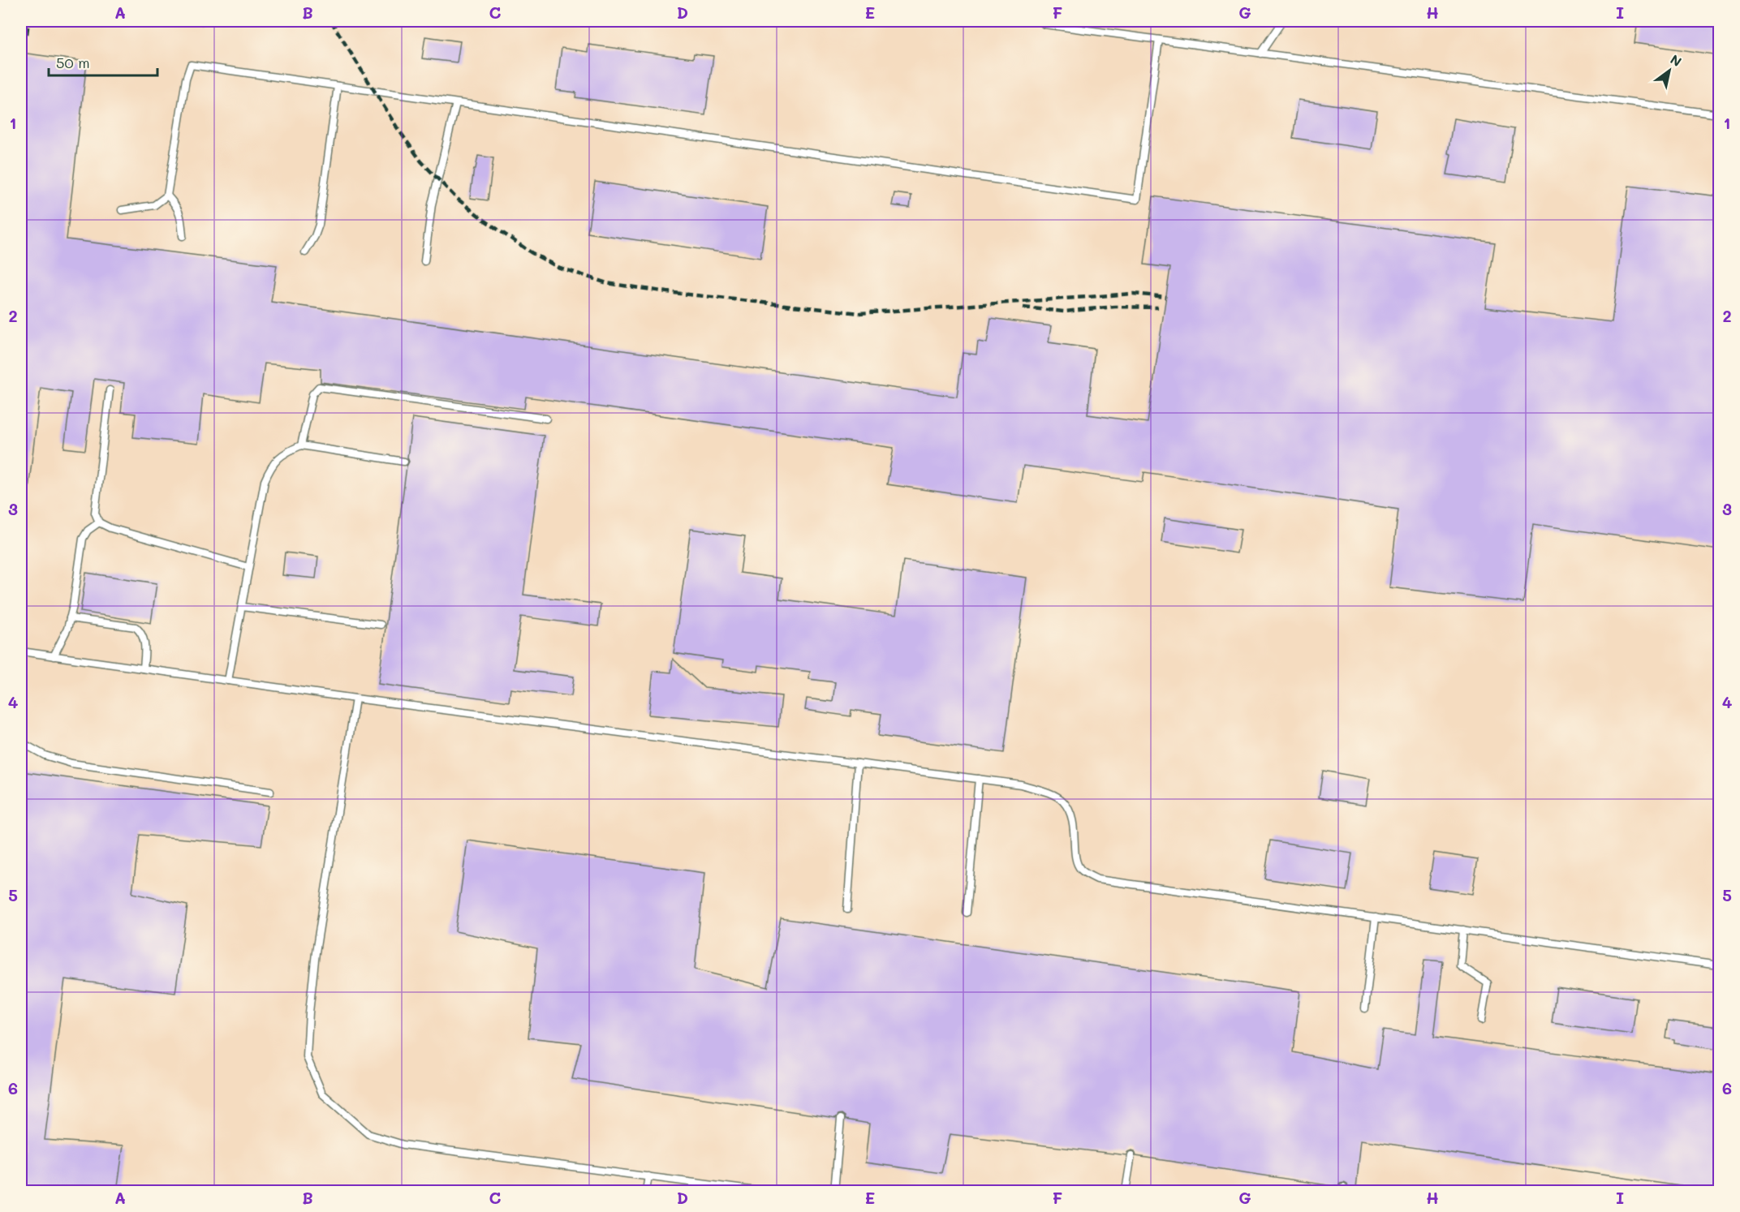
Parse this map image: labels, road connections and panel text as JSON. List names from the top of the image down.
{
  "scale_bar": "50 m",
  "north": "top right",
  "grid": {
    "columns": [
      "A",
      "B",
      "C",
      "D",
      "E",
      "F",
      "G",
      "H",
      "I"
    ],
    "rows": [
      "1",
      "2",
      "3",
      "4",
      "5",
      "6"
    ]
  }
}
